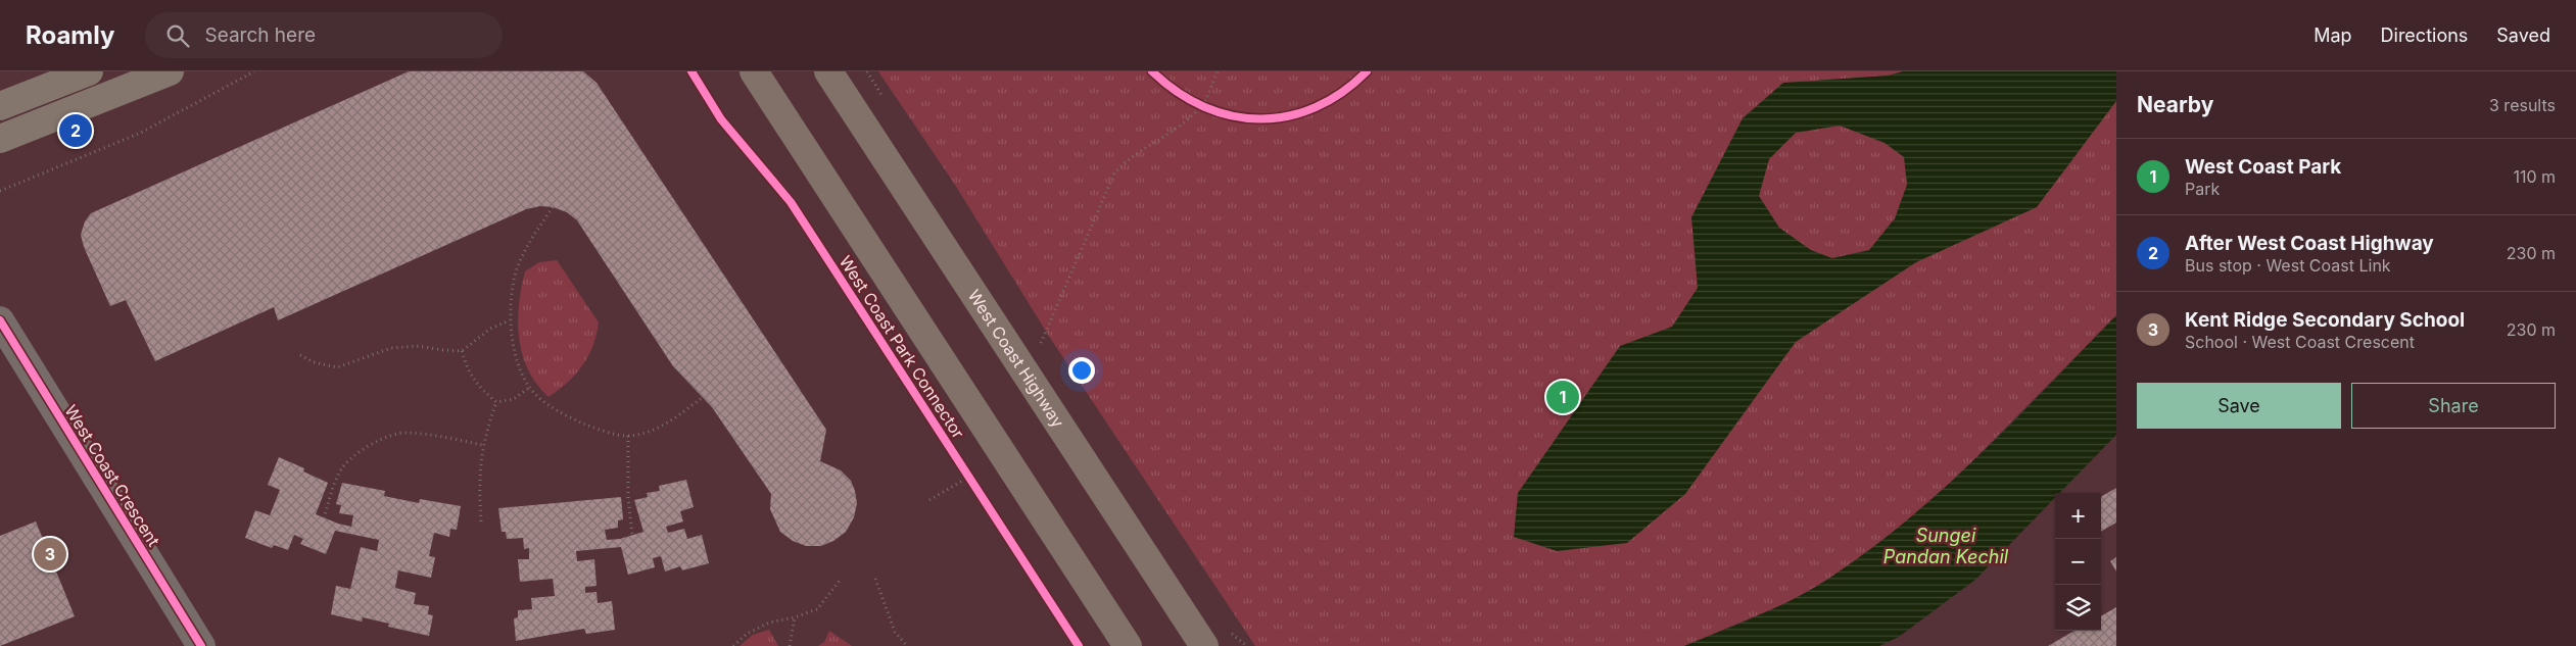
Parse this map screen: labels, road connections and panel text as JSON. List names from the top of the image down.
{
  "streets": {
    "highway": ["West Coast Highway"],
    "street": ["West Coast Crescent"],
    "cycle path": ["West Coast Park Connector"]
  },
  "water": ["Sungei Pandan Kechil"],
  "page": {
    "header": "Roamly",
    "search": "Search here",
    "nav": ["Map", "Directions", "Saved"],
    "heading": ["Nearby", "3 results"],
    "pins": ["2", "1", "3"],
    "list": [
      {
        "mark": "1",
        "name": "West Coast Park",
        "note": "Park",
        "value": "110 m"
      },
      {
        "mark": "2",
        "name": "After West Coast Highway",
        "note": "Bus stop · West Coast Link",
        "value": "230 m"
      },
      {
        "mark": "3",
        "name": "Kent Ridge Secondary School",
        "note": "School · West Coast Crescent",
        "value": "230 m"
      }
    ],
    "buttons": ["Save", "Share"],
    "map_buttons": ["+", "−"]
  }
}
